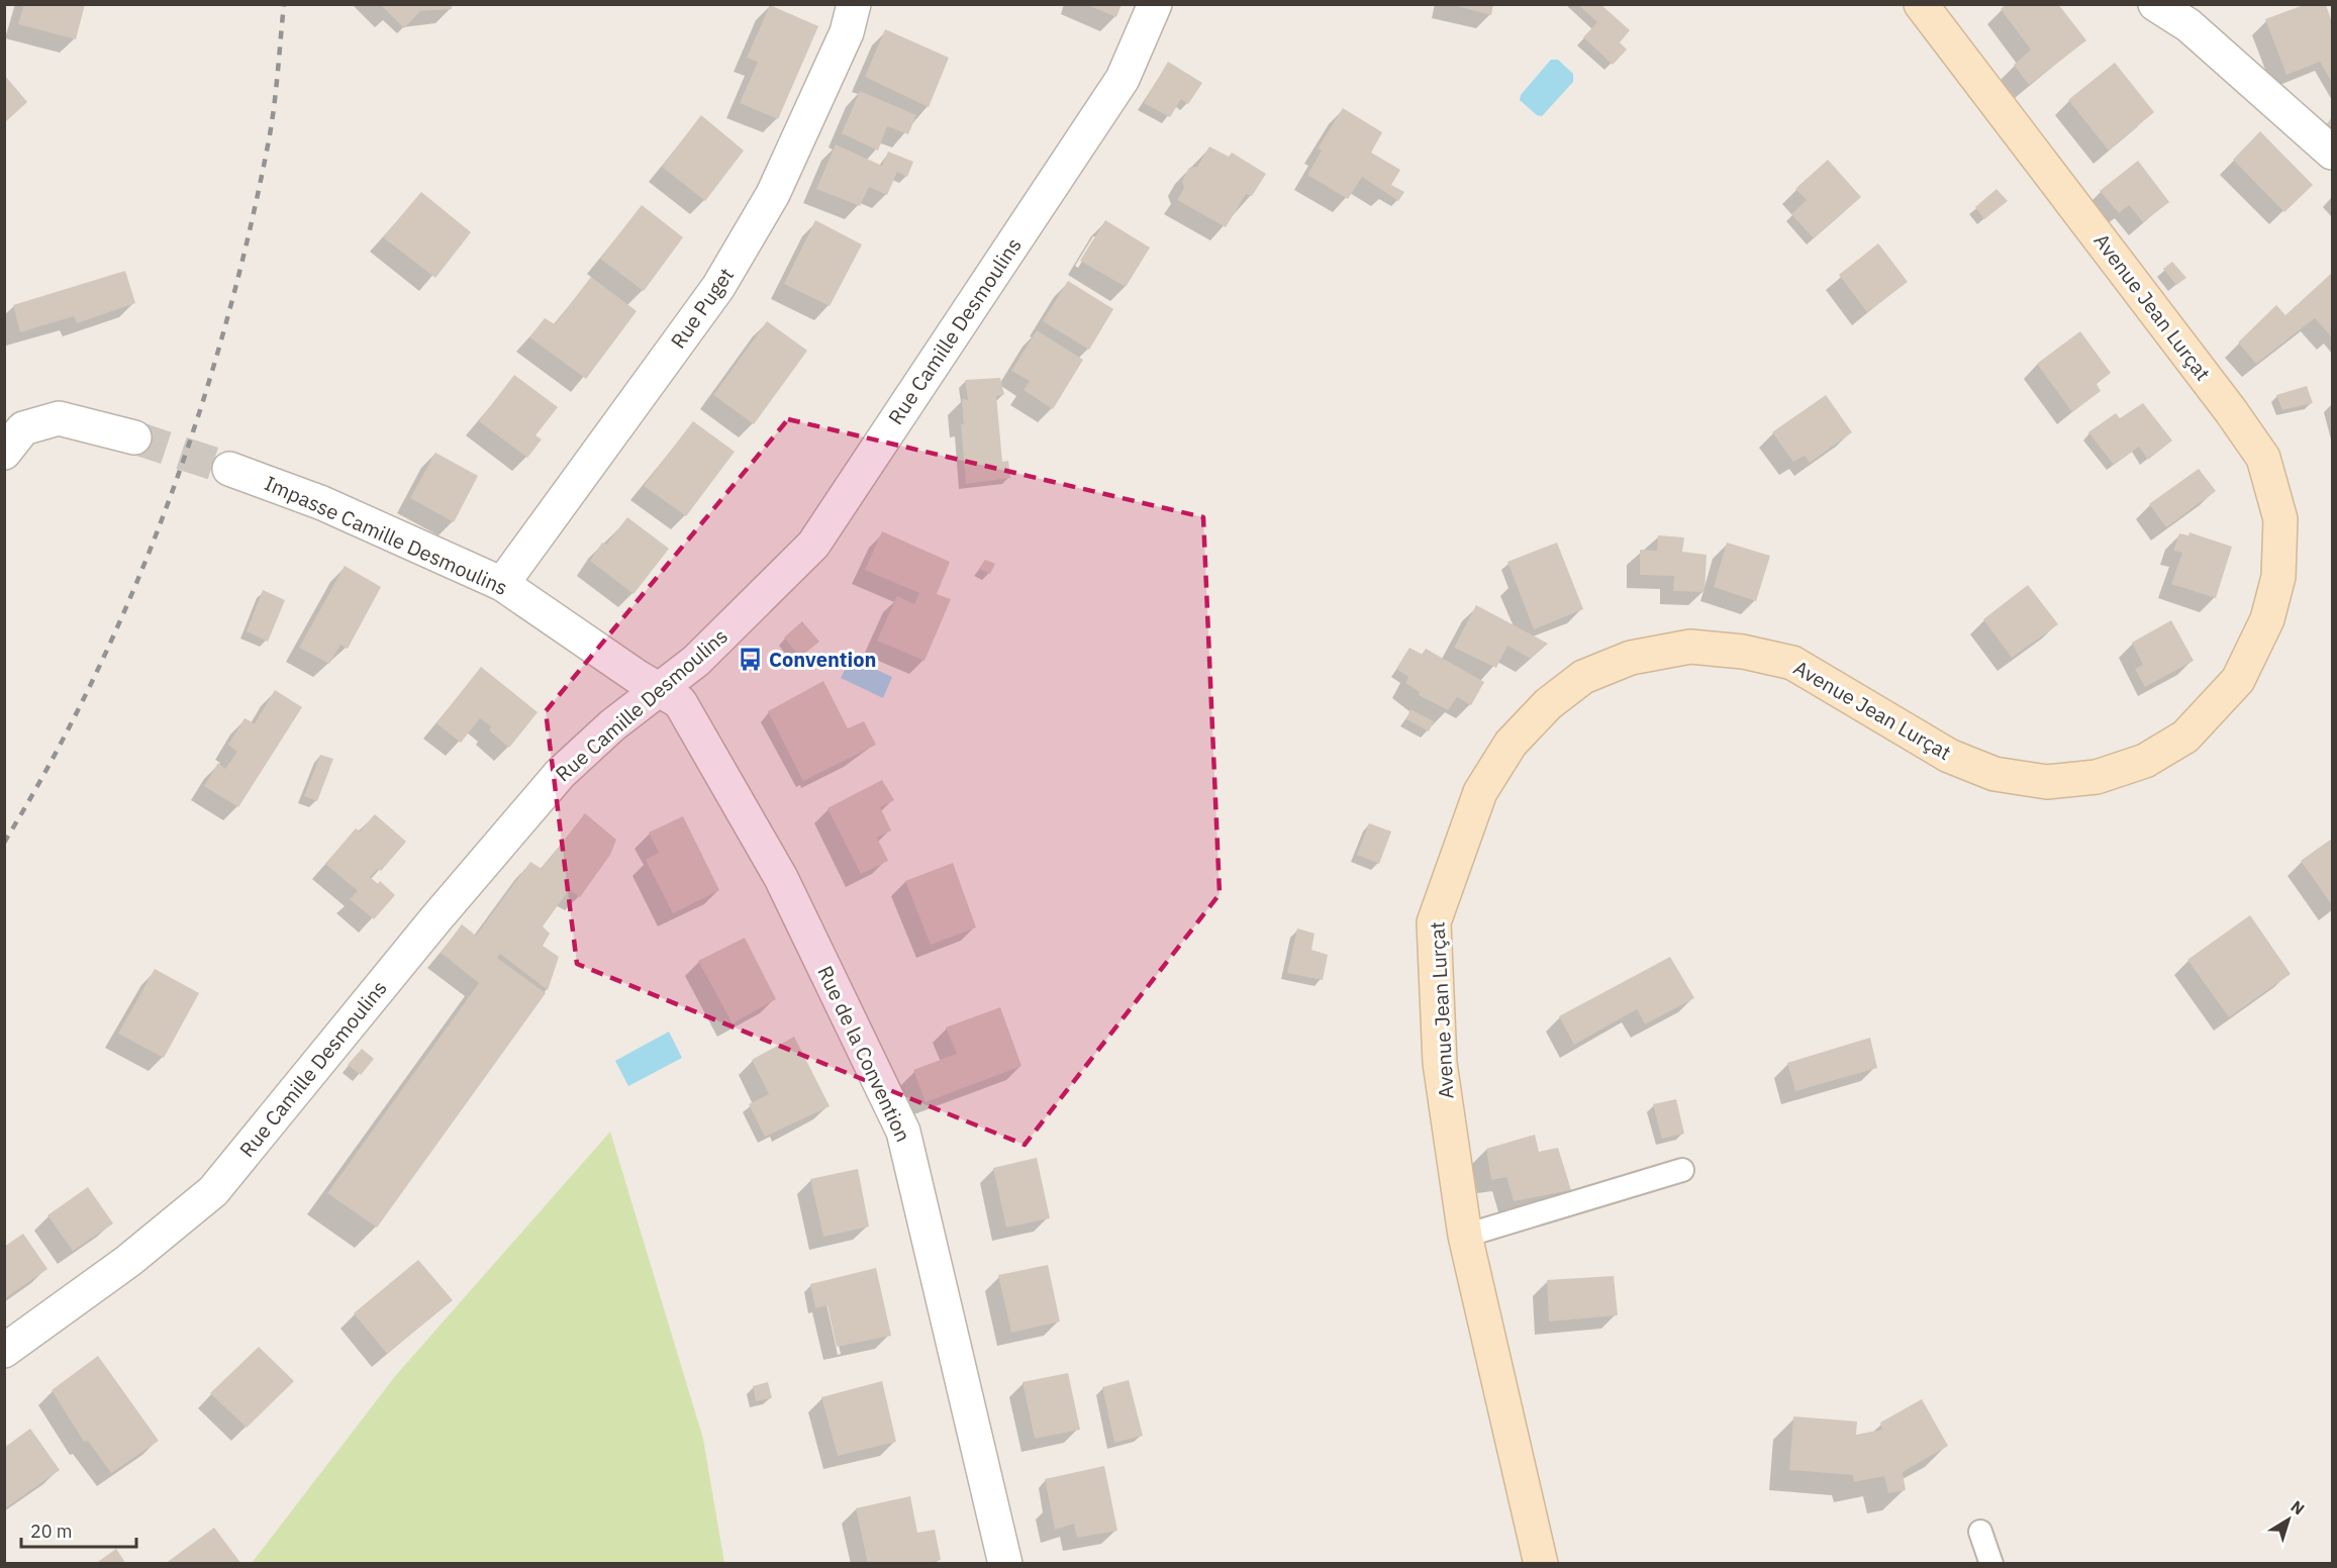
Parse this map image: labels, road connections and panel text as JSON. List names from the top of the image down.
{
  "streets": {
    "main road": ["Avenue Jean Lurçat"],
    "street": [
      "Rue Puget",
      "Rue Camille Desmoulins",
      "Impasse Camille Desmoulins",
      "Rue de la Convention"
    ]
  },
  "crossings": [
    ["Rue Puget", "Impasse Camille Desmoulins"],
    ["Rue Camille Desmoulins", "Impasse Camille Desmoulins"],
    ["Rue Camille Desmoulins", "Rue de la Convention"],
    ["Impasse Camille Desmoulins", "Rue de la Convention"]
  ],
  "places": {
    "bus stop": ["Convention"]
  },
  "scale_bar": "20 m",
  "north": "top right"
}
